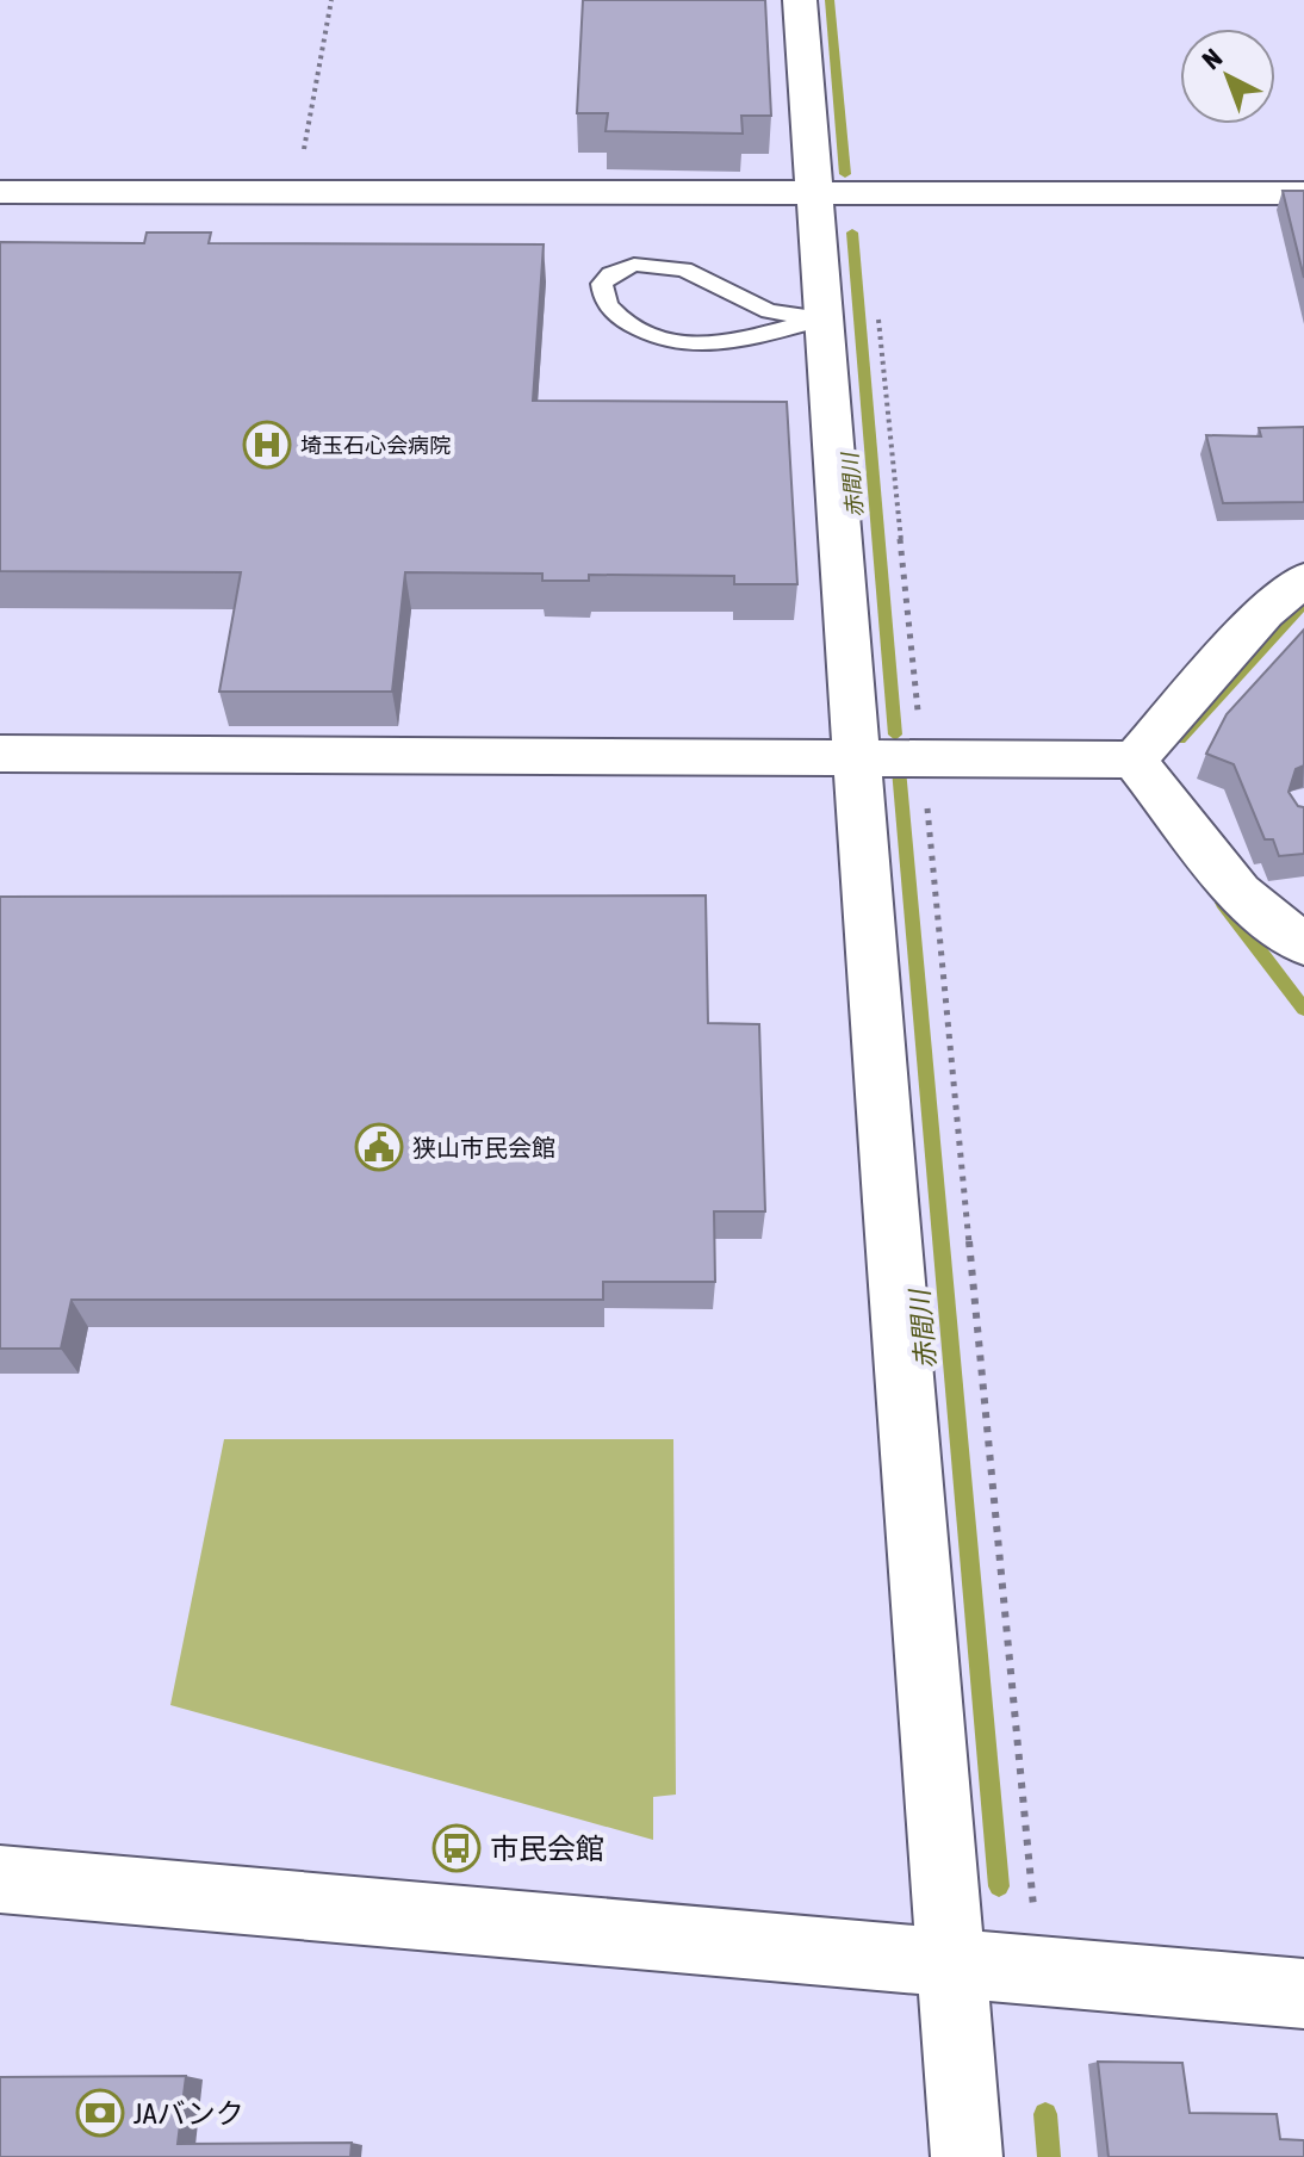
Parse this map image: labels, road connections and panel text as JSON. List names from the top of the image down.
{
  "water": ["赤間川"],
  "places": {
    "hospital": ["埼玉石心会病院"],
    "public building": ["狭山市民会館"],
    "bus stop": ["市民会館"],
    "bank": ["JAバンク"]
  },
  "north": "top left"
}
